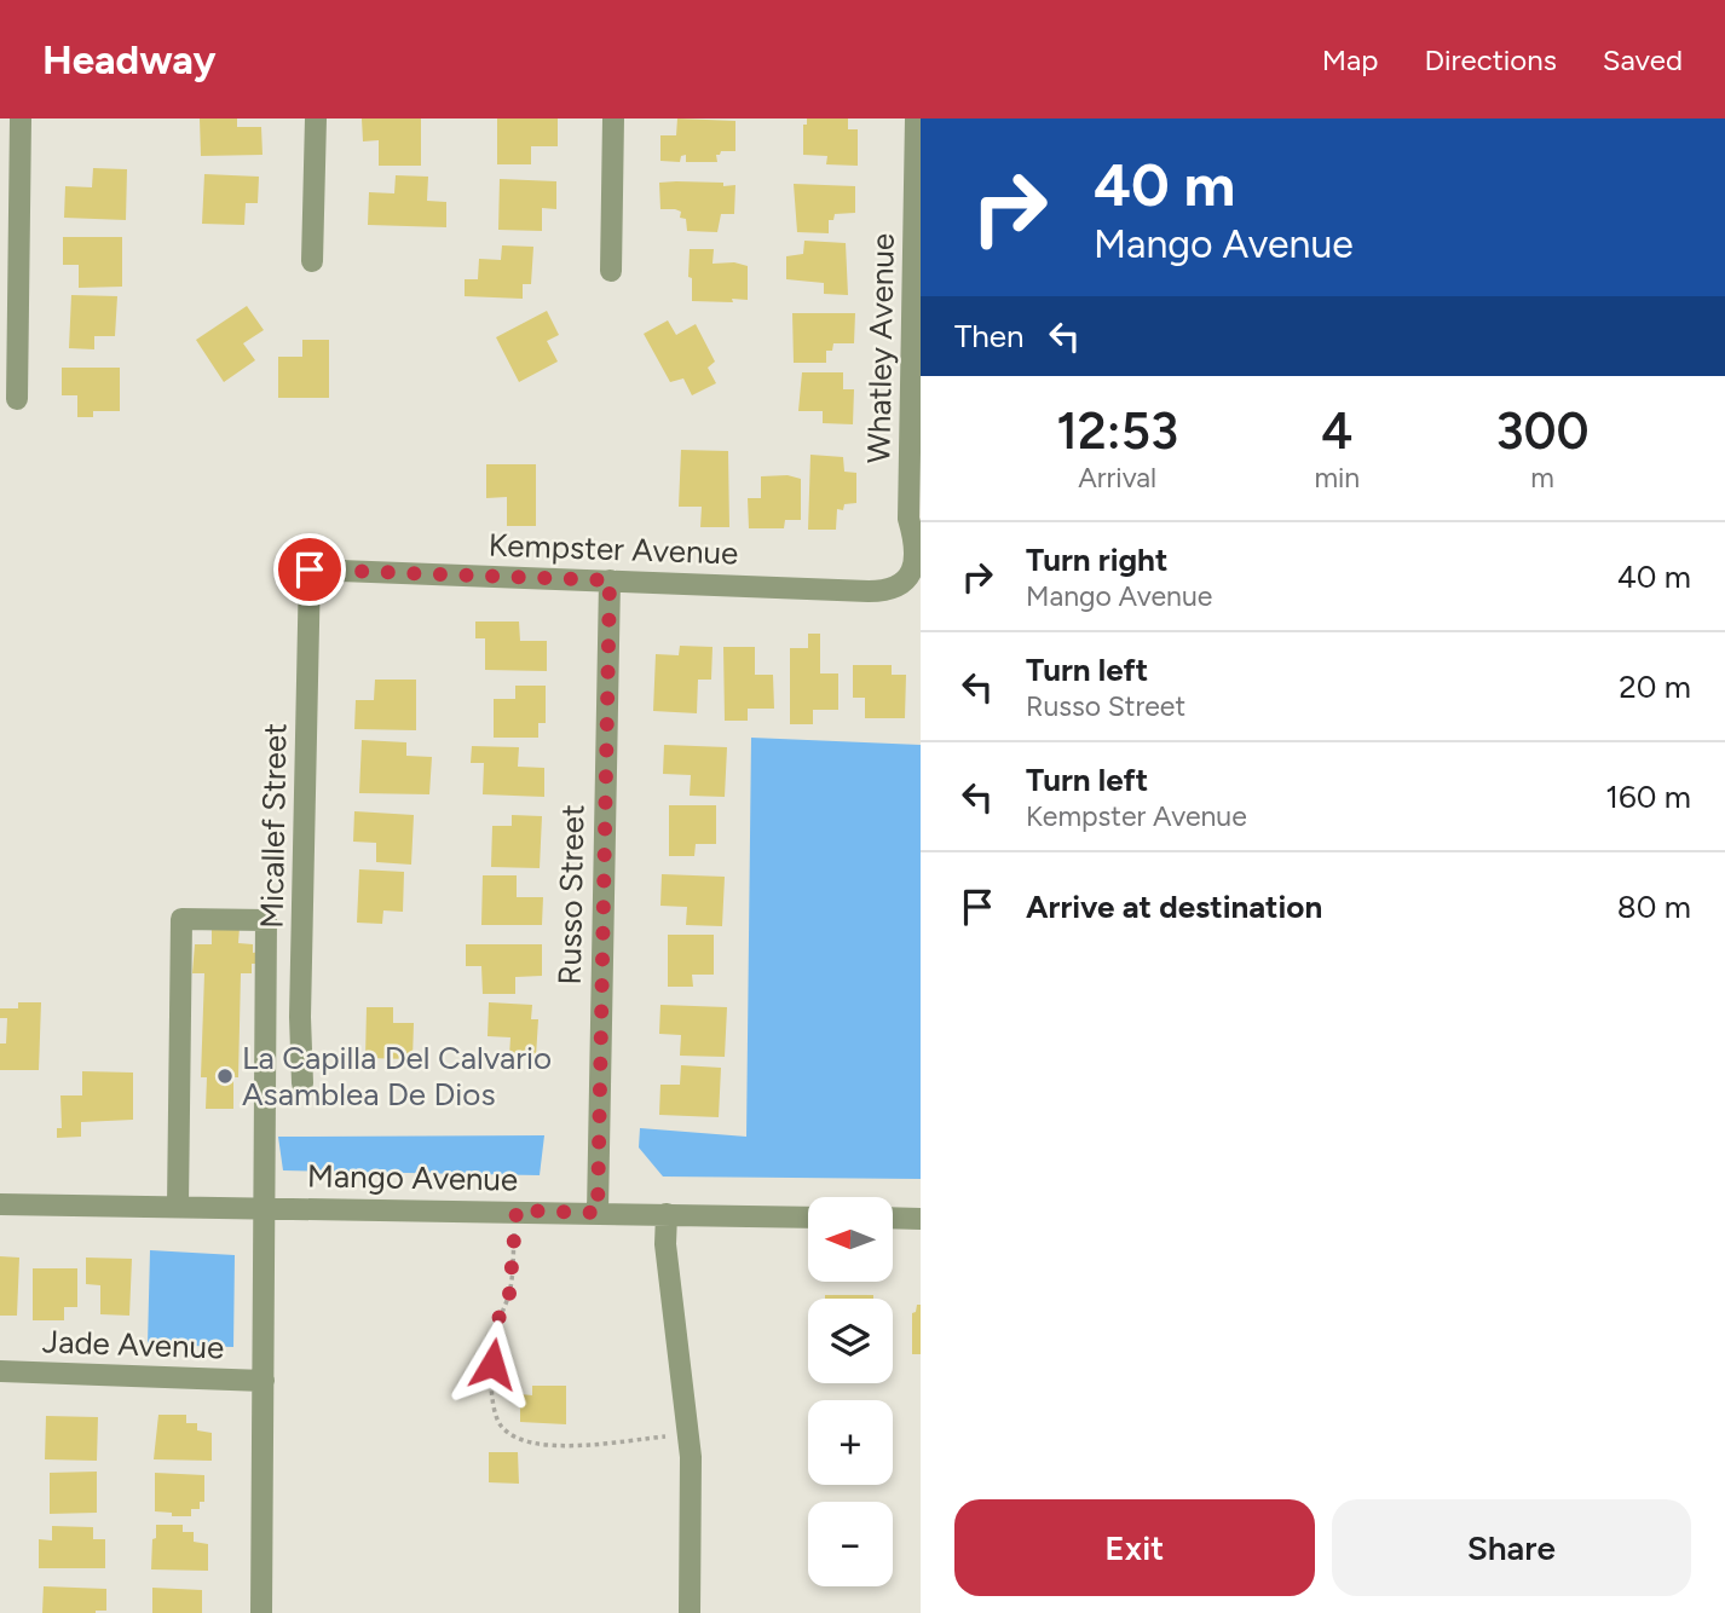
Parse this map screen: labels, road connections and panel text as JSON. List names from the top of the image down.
{
  "streets": {
    "street": [
      "Whatley Avenue",
      "Kempster Avenue",
      "Micallef Street",
      "Russo Street",
      "Mango Avenue",
      "Jade Avenue"
    ]
  },
  "crossings": [
    ["Whatley Avenue", "Kempster Avenue"],
    ["Kempster Avenue", "Micallef Street"],
    ["Kempster Avenue", "Russo Street"],
    ["Russo Street", "Mango Avenue"]
  ],
  "places": ["La Capilla Del Calvario Asamblea De Dios"],
  "north": "left",
  "page": {
    "header": "Headway",
    "nav": ["Map", "Directions", "Saved"],
    "turn": ["40 m", "Mango Avenue"],
    "then": "Then",
    "eta": [
      "12:53",
      "Arrival",
      "4",
      "min",
      "300",
      "m"
    ],
    "list": [
      {
        "name": "Turn right",
        "note": "Mango Avenue",
        "value": "40 m"
      },
      {
        "name": "Turn left",
        "note": "Russo Street",
        "value": "20 m"
      },
      {
        "name": "Turn left",
        "note": "Kempster Avenue",
        "value": "160 m"
      },
      {
        "name": "Arrive at destination",
        "value": "80 m"
      }
    ],
    "map_buttons": ["+", "−"],
    "buttons": ["Exit", "Share"]
  }
}
